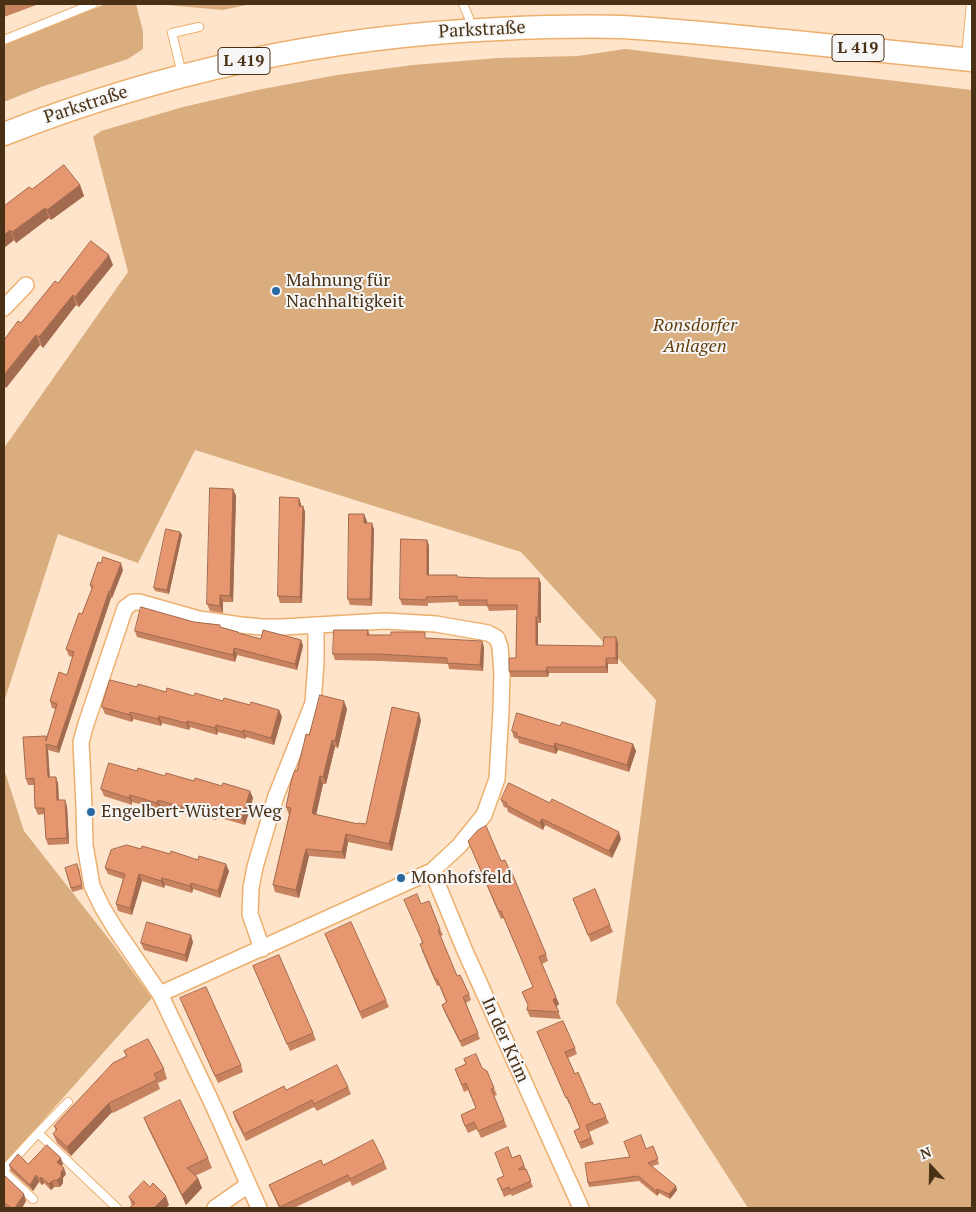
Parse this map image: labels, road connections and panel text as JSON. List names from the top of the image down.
{
  "streets": {
    "main road": ["Parkstraße", "L 419"],
    "street": ["In der Krim"]
  },
  "parks": ["Ronsdorfer Anlagen"],
  "places": ["Mahnung für Nachhaltigkeit", "Engelbert-Wüster-Weg", "Monhofsfeld"],
  "north": "top"
}
